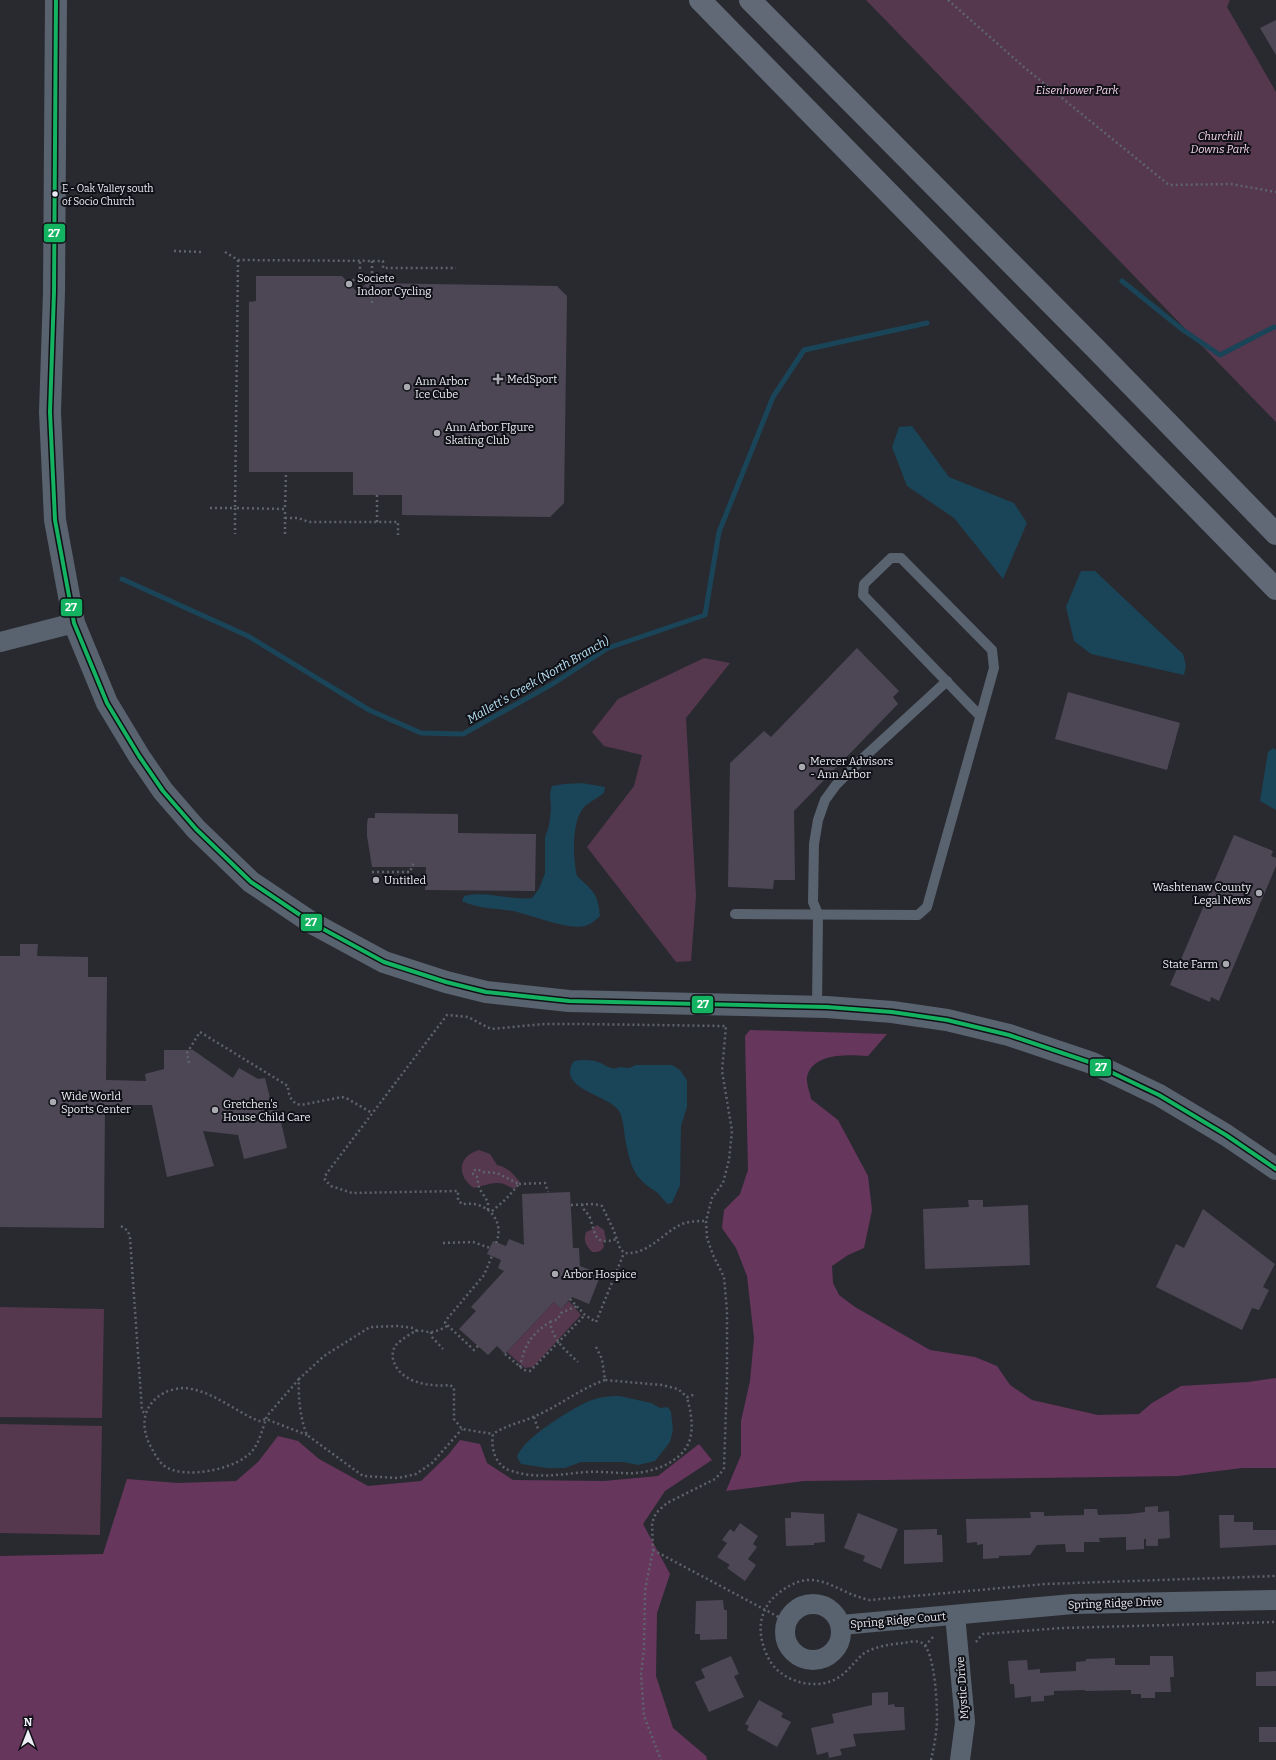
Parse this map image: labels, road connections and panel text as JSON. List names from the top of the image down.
{
  "streets": {
    "street": ["Spring Ridge Drive", "Spring Ridge Court", "Mystic Drive"]
  },
  "crossings": [
    ["Spring Ridge Drive", "Spring Ridge Court"],
    ["Spring Ridge Drive", "Mystic Drive"],
    ["Spring Ridge Court", "Mystic Drive"]
  ],
  "water": ["Mallett's Creek (North Branch)"],
  "parks": ["Eisenhower Park", "Churchill Downs Park"],
  "places": {
    "other": [
      "E - Oak Valley south of Socio Church",
      "Societe Indoor Cycling",
      "Ann Arbor Ice Cube",
      "Ann Arbor FIgure Skating Club",
      "Mercer Advisors - Ann Arbor",
      "Untitled",
      "Washtenaw County Legal News",
      "State Farm",
      "Wide World Sports Center",
      "Gretchen's House Child Care",
      "Arbor Hospice"
    ],
    "health": ["MedSport"]
  },
  "lines": ["transit line 27"],
  "north": "top"
}
